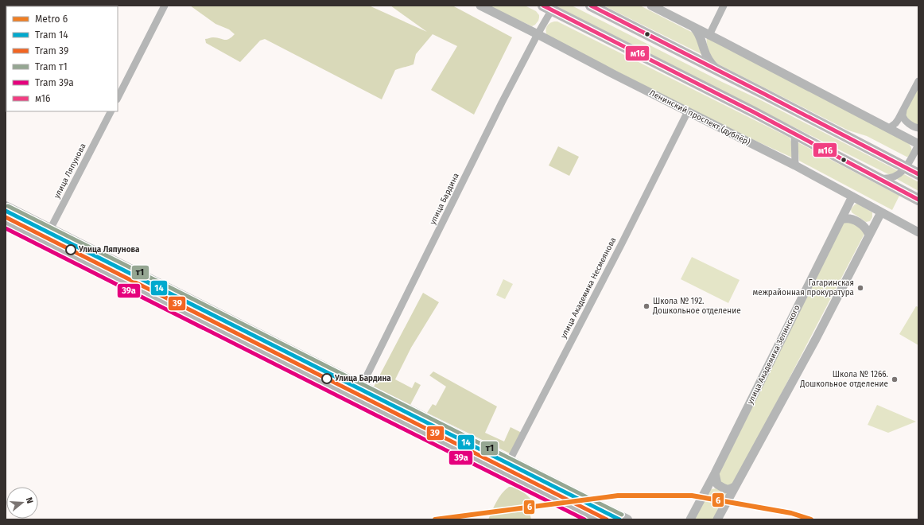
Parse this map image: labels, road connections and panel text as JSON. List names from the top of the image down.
{
  "streets": {
    "street": [
      "Ленинский проспект (дублёр)",
      "улица Ляпунова",
      "улица Бардина",
      "улица Академика Несмеянова",
      "улица Академика Зелинского"
    ]
  },
  "crossings": [
    ["Ленинский проспект (дублёр)", "улица Бардина"],
    ["Ленинский проспект (дублёр)", "улица Академика Несмеянова"],
    ["Ленинский проспект (дублёр)", "улица Академика Зелинского"]
  ],
  "places": [
    "Улица Ляпунова",
    "Гагаринская межрайонная прокуратура",
    "Школа № 192. Дошкольное отделение",
    "Улица Бардина",
    "Школа № 1266. Дошкольное отделение"
  ],
  "lines": [
    "transit line м16",
    "tram line т1",
    "tram line 14",
    "tram line 39",
    "tram line 39а",
    "metro line 6"
  ],
  "legend": [
    "Metro 6",
    "Tram 14",
    "Tram 39",
    "Tram т1",
    "Tram 39а",
    "м16"
  ],
  "north": "right"
}
